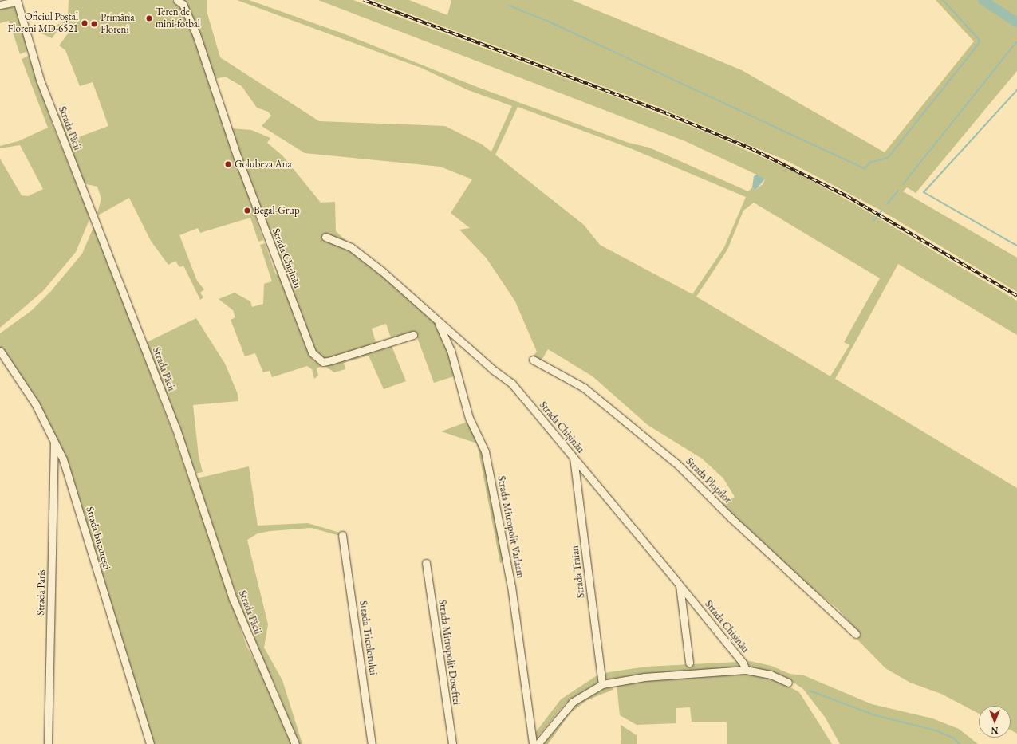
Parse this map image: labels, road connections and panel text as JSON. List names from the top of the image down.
{
  "streets": {
    "street": [
      "Strada Păcii",
      "Strada Chișinău",
      "Strada Plopilor",
      "Strada Mitropolit Varlaam",
      "Strada București",
      "Strada Traian",
      "Strada Paris",
      "Strada Tricolorului",
      "Strada Mitropolit Dosoftei"
    ]
  },
  "crossings": [
    ["Strada Chișinău", "Strada Mitropolit Varlaam"],
    ["Strada Chișinău", "Strada Traian"],
    ["Strada București", "Strada Paris"]
  ],
  "places": [
    "Teren de mini-fotbal",
    "Oficiul Poștal Floreni MD-6521",
    "Primăria Floreni",
    "Golubeva Ana",
    "Begal-Grup"
  ],
  "north": "bottom"
}
